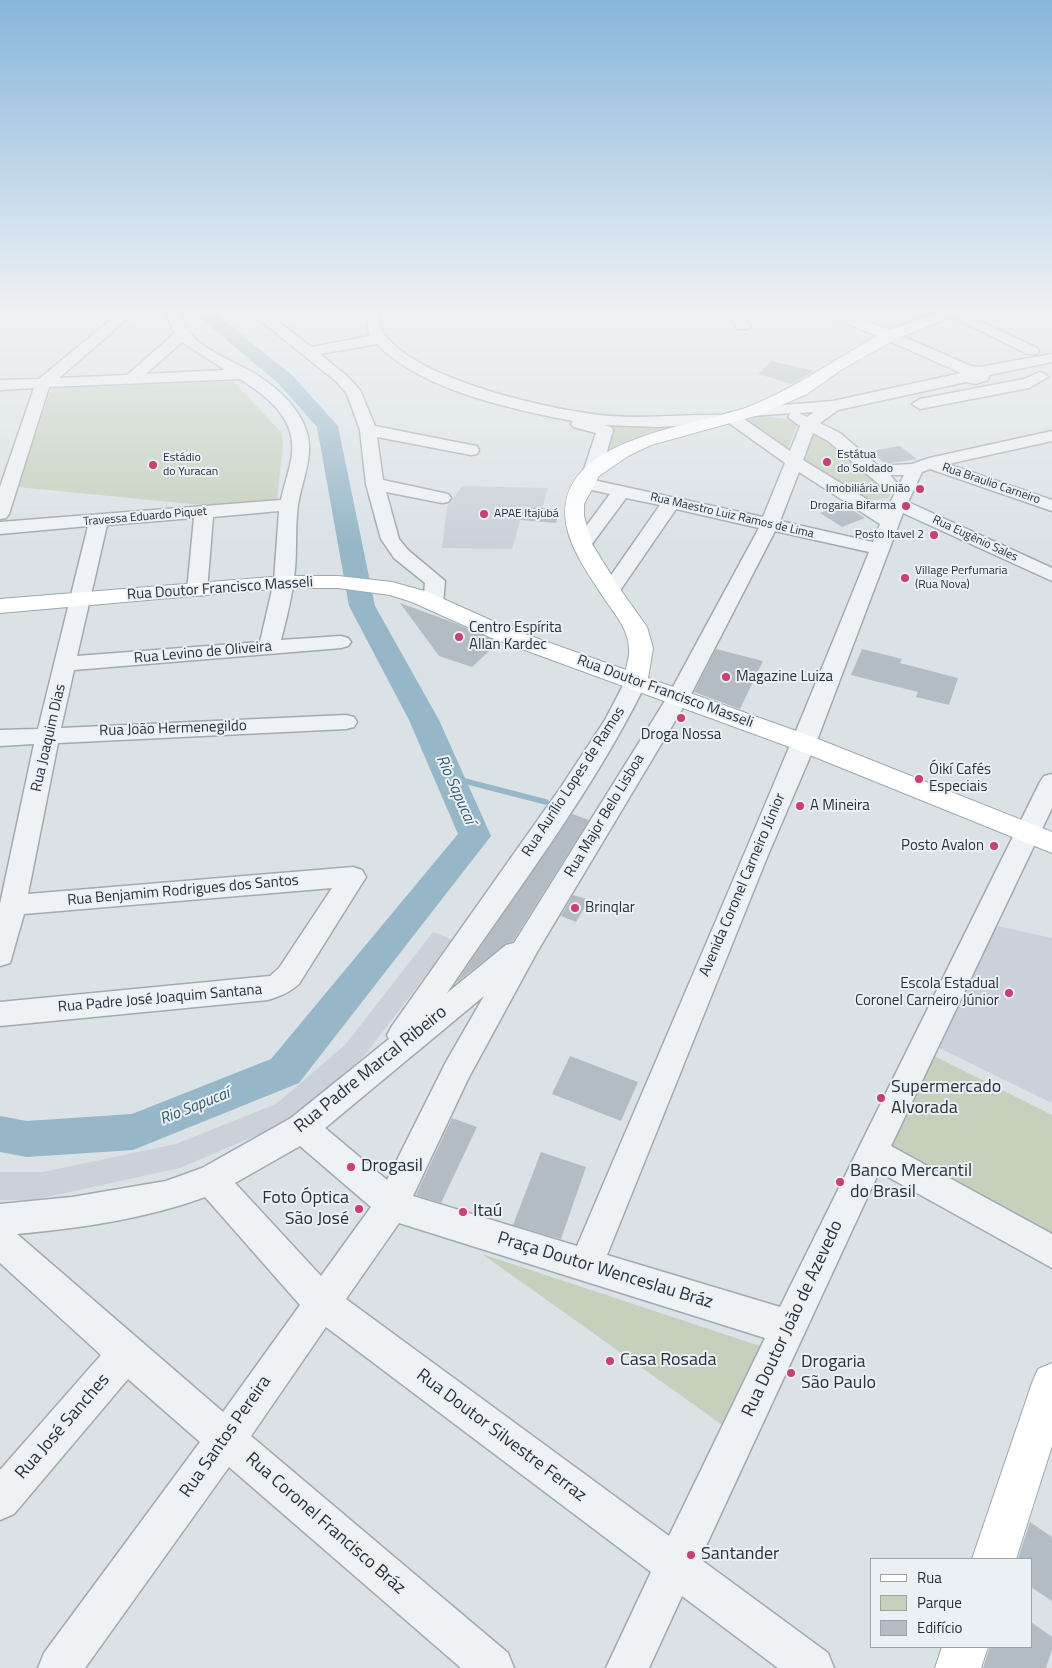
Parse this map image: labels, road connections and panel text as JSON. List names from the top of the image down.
{
  "streets": {
    "main road": ["Rua Doutor Francisco Masseli", "Rua Aurílio Lopes de Ramos"],
    "street": [
      "Rua Braulio Carneiro",
      "Rua Maestro Luiz Ramos de Lima",
      "Travessa Eduardo Piquet",
      "Rua Eugênio Sales",
      "Rua Levino de Oliveira",
      "Rua João Hermenegildo",
      "Rua Joaquim Dias",
      "Rua Major Belo Lisboa",
      "Avenida Coronel Carneiro Júnior",
      "Rua Benjamim Rodrigues dos Santos",
      "Rua Padre José Joaquim Santana",
      "Rua Padre Marcal Ribeiro",
      "Praça Doutor Wenceslau Bráz",
      "Rua Doutor João de Azevedo",
      "Rua José Sanches",
      "Rua Doutor Silvestre Ferraz",
      "Rua Santos Pereira",
      "Rua Coronel Francisco Bráz"
    ]
  },
  "crossings": [
    ["Rua Braulio Carneiro", "Avenida Coronel Carneiro Júnior"],
    ["Rua Maestro Luiz Ramos de Lima", "Rua Aurílio Lopes de Ramos"],
    ["Rua Maestro Luiz Ramos de Lima", "Rua Major Belo Lisboa"],
    ["Rua Maestro Luiz Ramos de Lima", "Avenida Coronel Carneiro Júnior"],
    ["Travessa Eduardo Piquet", "Rua Joaquim Dias"],
    ["Rua Eugênio Sales", "Avenida Coronel Carneiro Júnior"],
    ["Rua Doutor Francisco Masseli", "Rua Joaquim Dias"],
    ["Rua Doutor Francisco Masseli", "Rua Aurílio Lopes de Ramos"],
    ["Rua Doutor Francisco Masseli", "Rua Major Belo Lisboa"],
    ["Rua Doutor Francisco Masseli", "Avenida Coronel Carneiro Júnior"],
    ["Rua Doutor Francisco Masseli", "Rua Doutor João de Azevedo"],
    ["Rua Levino de Oliveira", "Rua Joaquim Dias"],
    ["Rua João Hermenegildo", "Rua Joaquim Dias"],
    ["Rua Joaquim Dias", "Rua Benjamim Rodrigues dos Santos"],
    ["Rua Aurílio Lopes de Ramos", "Rua Padre Marcal Ribeiro"],
    ["Rua Major Belo Lisboa", "Rua Padre Marcal Ribeiro"],
    ["Rua Major Belo Lisboa", "Praça Doutor Wenceslau Bráz"],
    ["Rua Major Belo Lisboa", "Rua Santos Pereira"],
    ["Avenida Coronel Carneiro Júnior", "Praça Doutor Wenceslau Bráz"],
    ["Rua Benjamim Rodrigues dos Santos", "Rua Padre José Joaquim Santana"],
    ["Rua Padre Marcal Ribeiro", "Rua Doutor Silvestre Ferraz"],
    ["Praça Doutor Wenceslau Bráz", "Rua Doutor João de Azevedo"],
    ["Praça Doutor Wenceslau Bráz", "Rua Santos Pereira"],
    ["Rua Doutor João de Azevedo", "Rua Doutor Silvestre Ferraz"],
    ["Rua José Sanches", "Rua Coronel Francisco Bráz"],
    ["Rua Doutor Silvestre Ferraz", "Rua Santos Pereira"],
    ["Rua Santos Pereira", "Rua Coronel Francisco Bráz"]
  ],
  "water": ["Rio Sapucaí"],
  "places": [
    "Estátua do Soldado",
    "Estádio do Yuracan",
    "Imobiliária União",
    "Drogaria Bifarma",
    "APAE Itajubá",
    "Posto Itavel 2",
    "Village Perfumaria (Rua Nova)",
    "Centro Espírita Allan Kardec",
    "Magazine Luiza",
    "Droga Nossa",
    "Óikí Cafés Especiais",
    "A Mineira",
    "Posto Avalon",
    "Brinqlar",
    "Escola Estadual Coronel Carneiro Júnior",
    "Supermercado Alvorada",
    "Drogasil",
    "Banco Mercantil do Brasil",
    "Foto Óptica São José",
    "Itaú",
    "Casa Rosada",
    "Drogaria São Paulo",
    "Santander"
  ],
  "legend": ["Rua", "Parque", "Edifício"]
}
